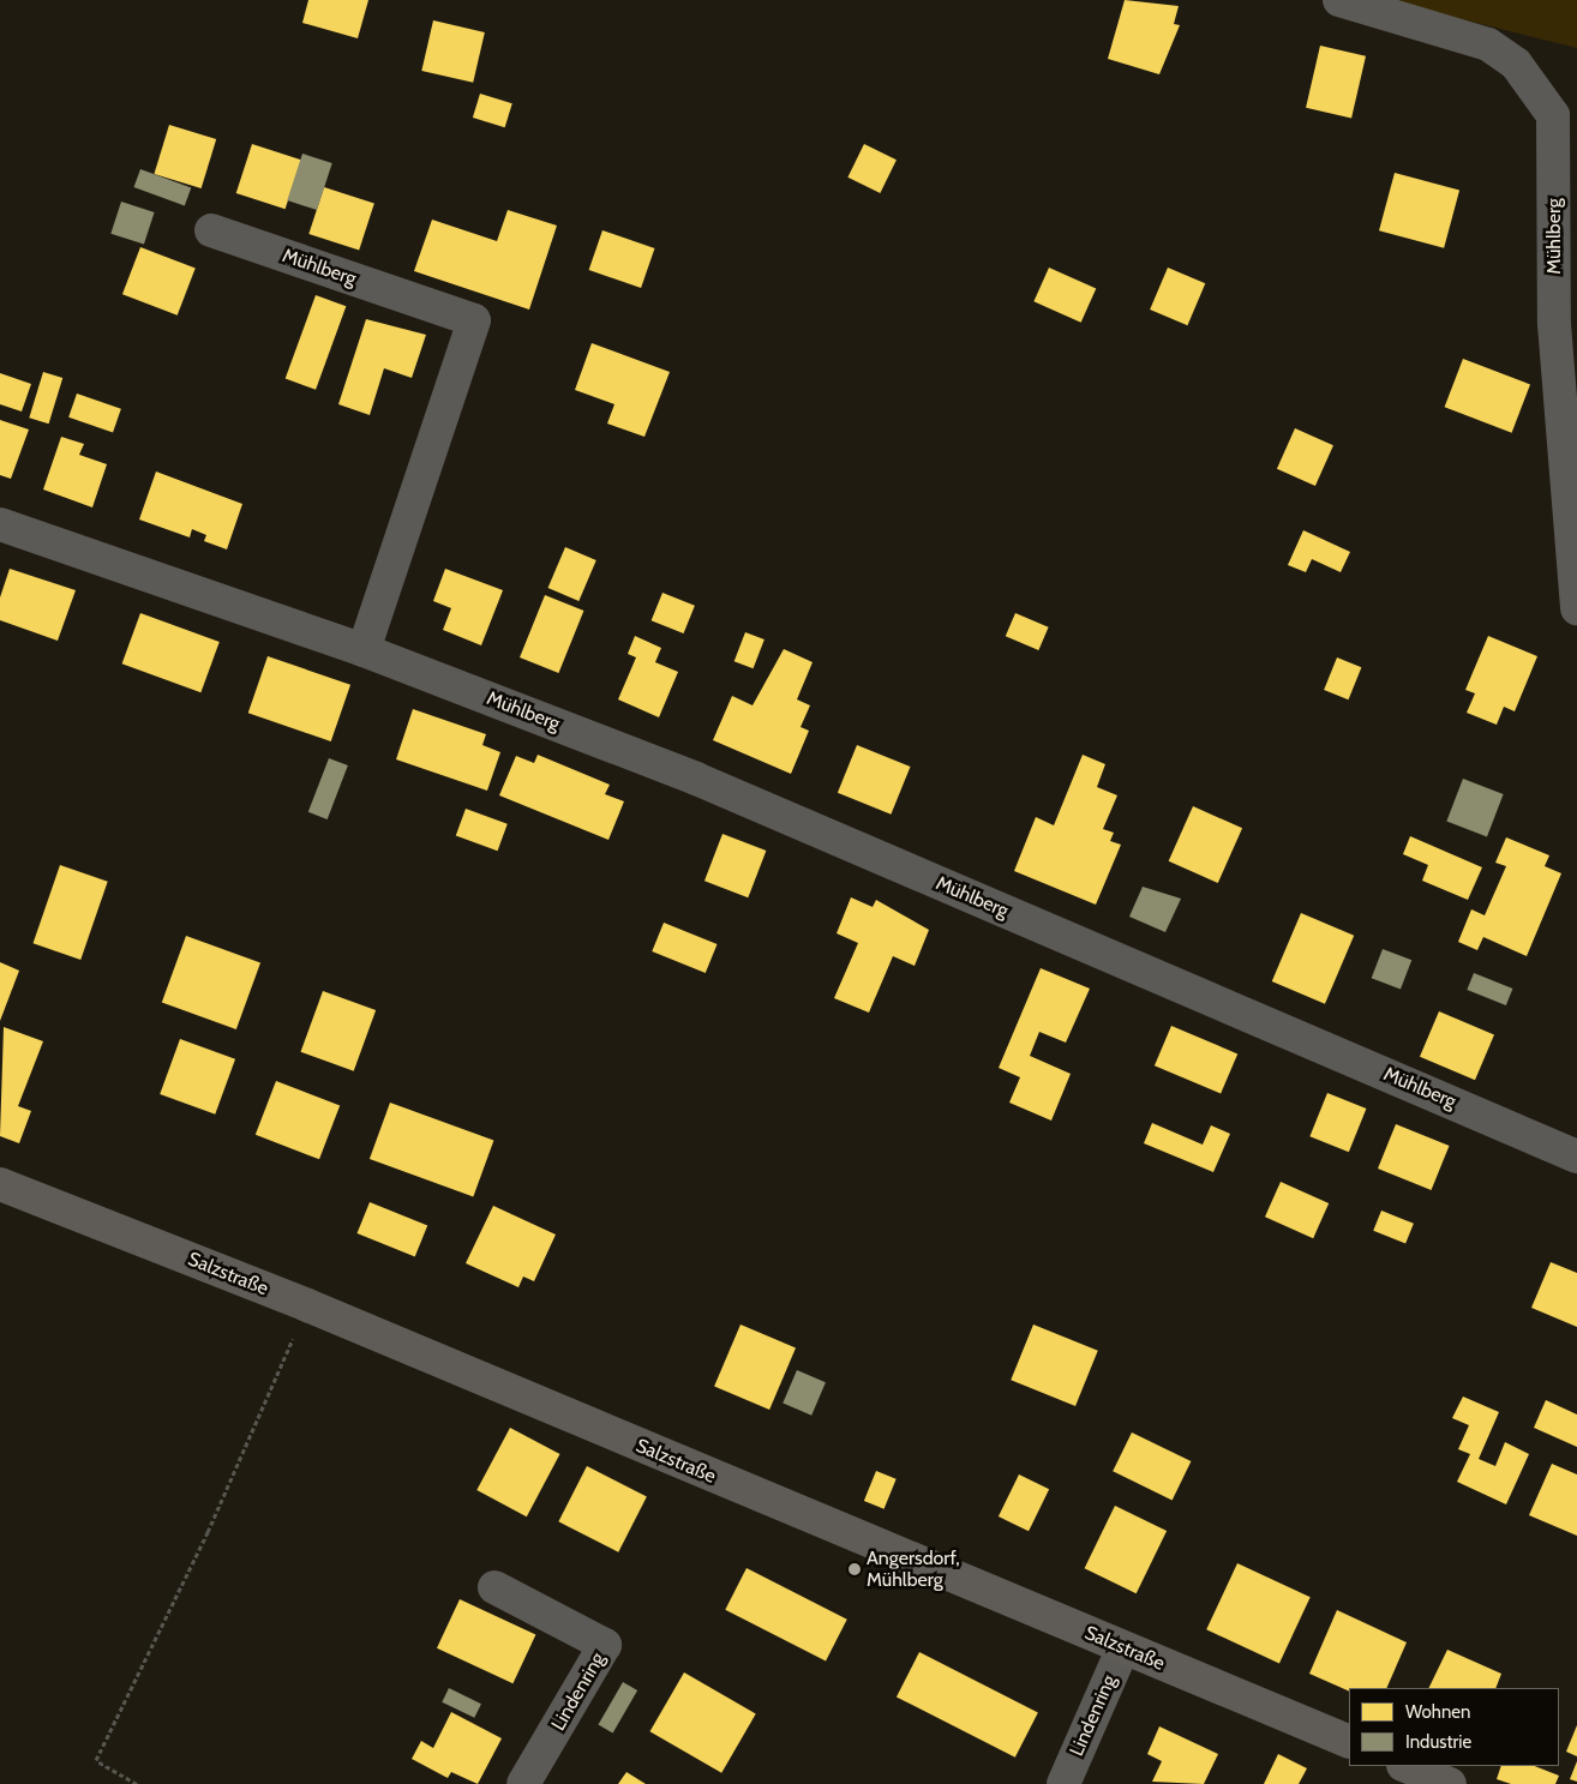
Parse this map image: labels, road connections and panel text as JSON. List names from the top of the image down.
{
  "streets": {
    "street": ["Mühlberg", "Salzstraße", "Lindenring"]
  },
  "crossings": [
    ["Salzstraße", "Lindenring"]
  ],
  "places": ["Angersdorf, Mühlberg"],
  "legend": ["Wohnen", "Industrie"]
}
